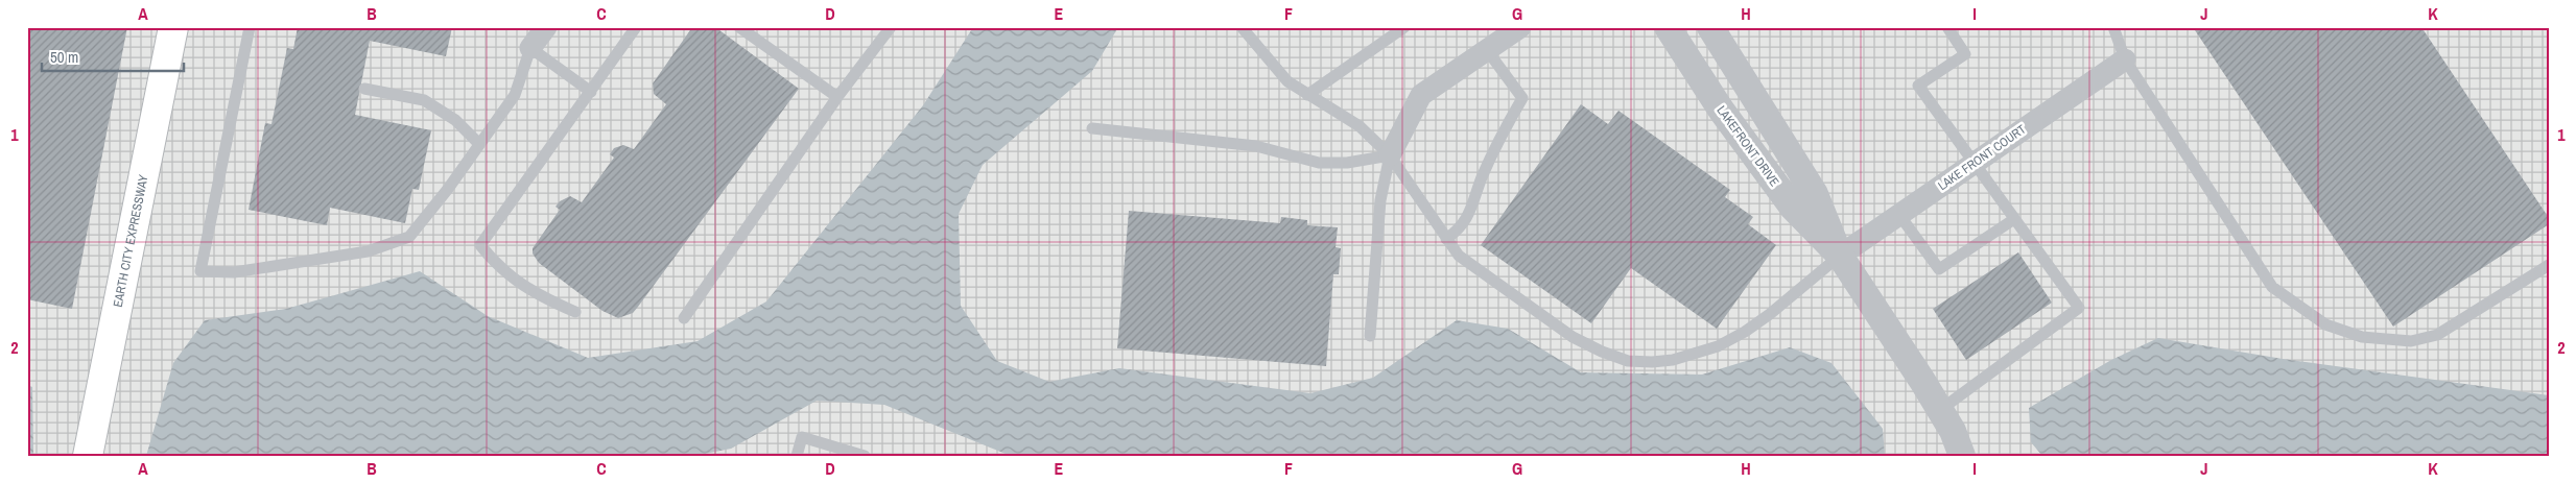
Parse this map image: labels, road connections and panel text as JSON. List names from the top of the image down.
{
  "streets": {
    "highway": ["EARTH CITY EXPRESSWAY"],
    "street": ["LAKEFRONT DRIVE", "LAKE FRONT COURT"]
  },
  "crossings": [
    ["LAKEFRONT DRIVE", "LAKE FRONT COURT"]
  ],
  "scale_bar": "50 m",
  "grid": {
    "columns": [
      "A",
      "B",
      "C",
      "D",
      "E",
      "F",
      "G",
      "H",
      "I",
      "J",
      "K"
    ],
    "rows": ["1", "2"]
  }
}
